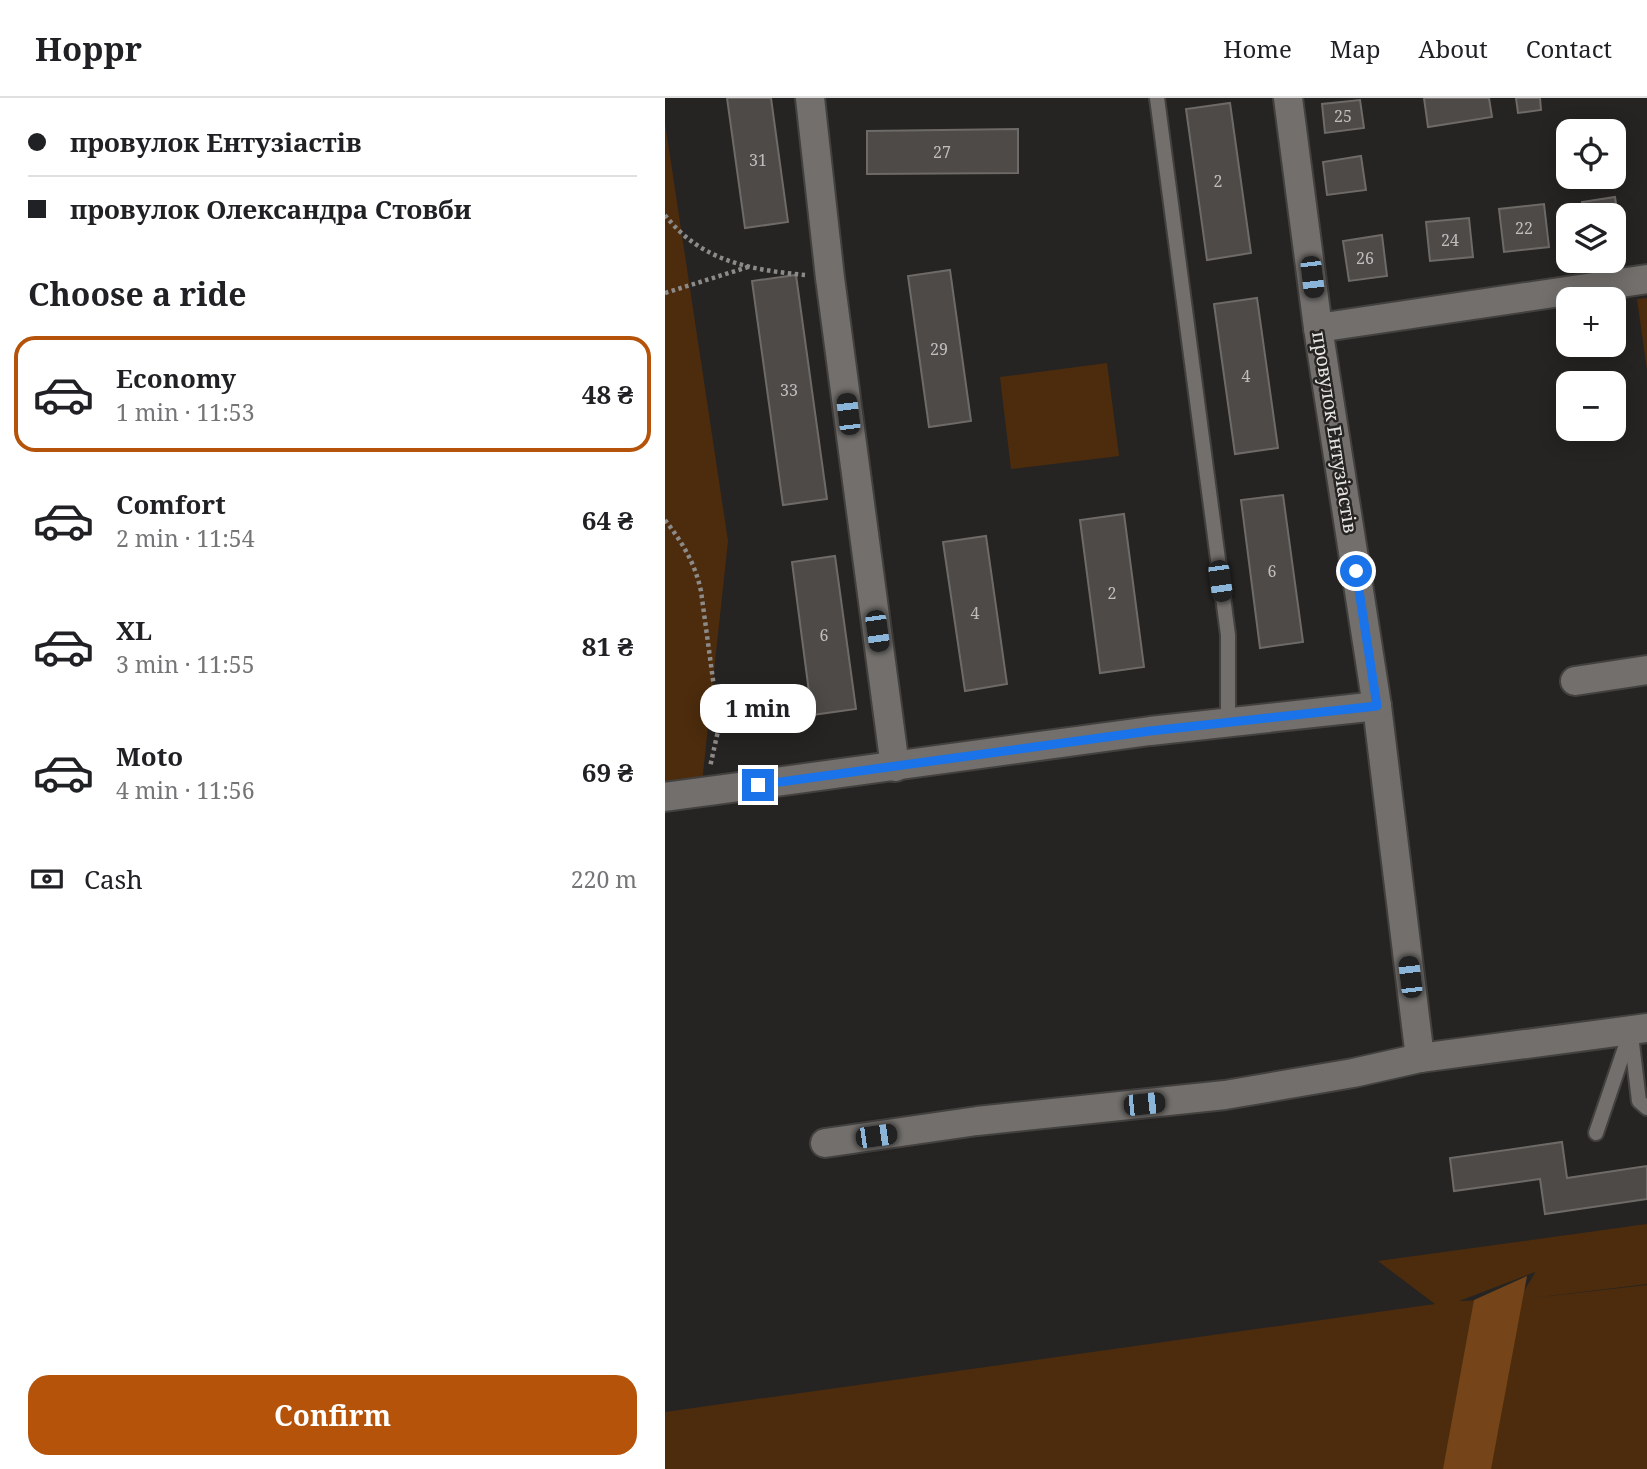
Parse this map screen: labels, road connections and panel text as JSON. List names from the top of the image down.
{
  "streets": {
    "street": ["провулок Ентузіастів"]
  },
  "house_numbers": [
    "25",
    "27",
    "31",
    "2",
    "22",
    "24",
    "26",
    "29",
    "4",
    "33",
    "6",
    "2",
    "4",
    "6"
  ],
  "page": {
    "header": "Hoppr",
    "nav": [
      "Home",
      "Map",
      "About",
      "Contact"
    ],
    "banner": ["провулок Ентузіастів", "провулок Олександра Стовби"],
    "map_buttons": ["+", "−"],
    "heading": "Choose a ride",
    "list": [
      {
        "name": "Economy",
        "note": "1 min · 11:53",
        "value": "48 ₴"
      },
      {
        "name": "Comfort",
        "note": "2 min · 11:54",
        "value": "64 ₴"
      },
      {
        "name": "XL",
        "note": "3 min · 11:55",
        "value": "81 ₴"
      },
      {
        "name": "Moto",
        "note": "4 min · 11:56",
        "value": "69 ₴"
      }
    ],
    "bubble": "1 min",
    "pay": ["Cash", "220 m"],
    "buttons": "Confirm"
  }
}
